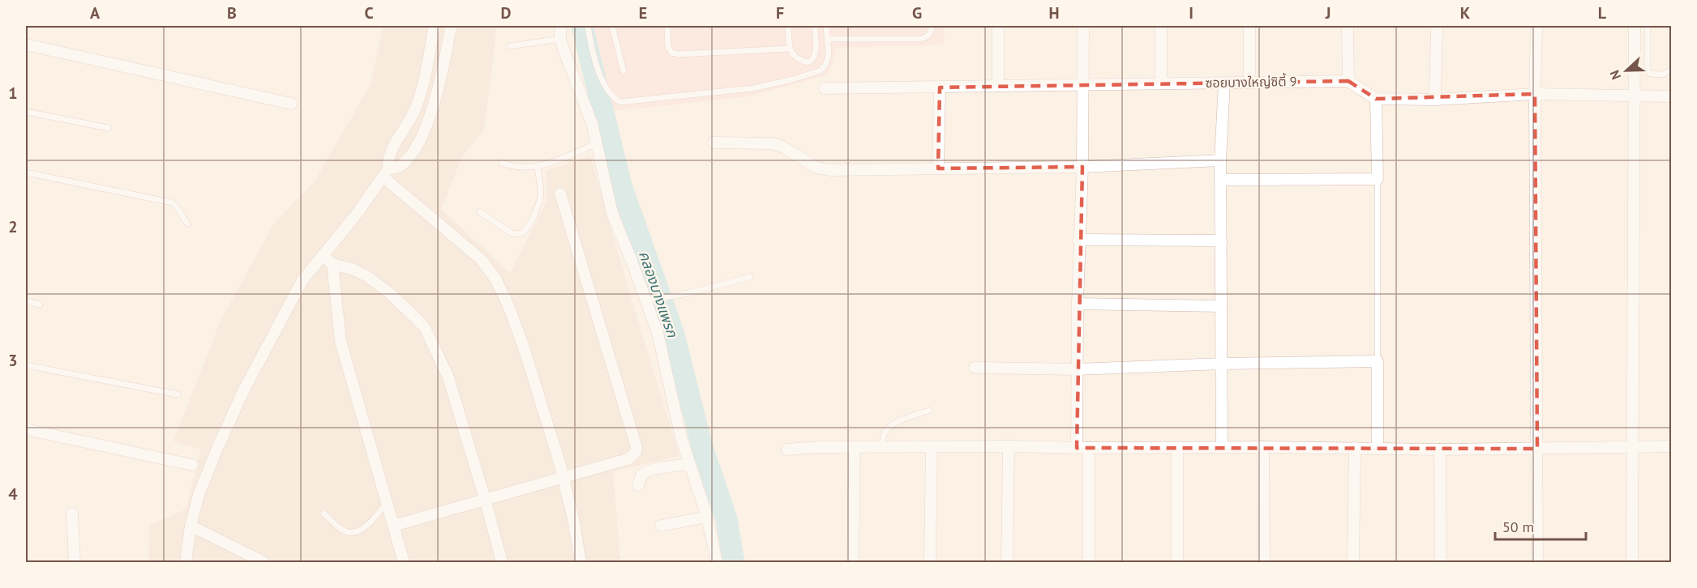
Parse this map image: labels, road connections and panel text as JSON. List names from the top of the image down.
{
  "streets": {
    "street": ["ซอยบางใหญ่ซิตี้ 9"]
  },
  "water": ["คลองบางแพรก"],
  "scale_bar": "50 m",
  "north": "left",
  "grid": {
    "columns": [
      "A",
      "B",
      "C",
      "D",
      "E",
      "F",
      "G",
      "H",
      "I",
      "J",
      "K",
      "L"
    ],
    "rows": [
      "1",
      "2",
      "3",
      "4"
    ]
  }
}
